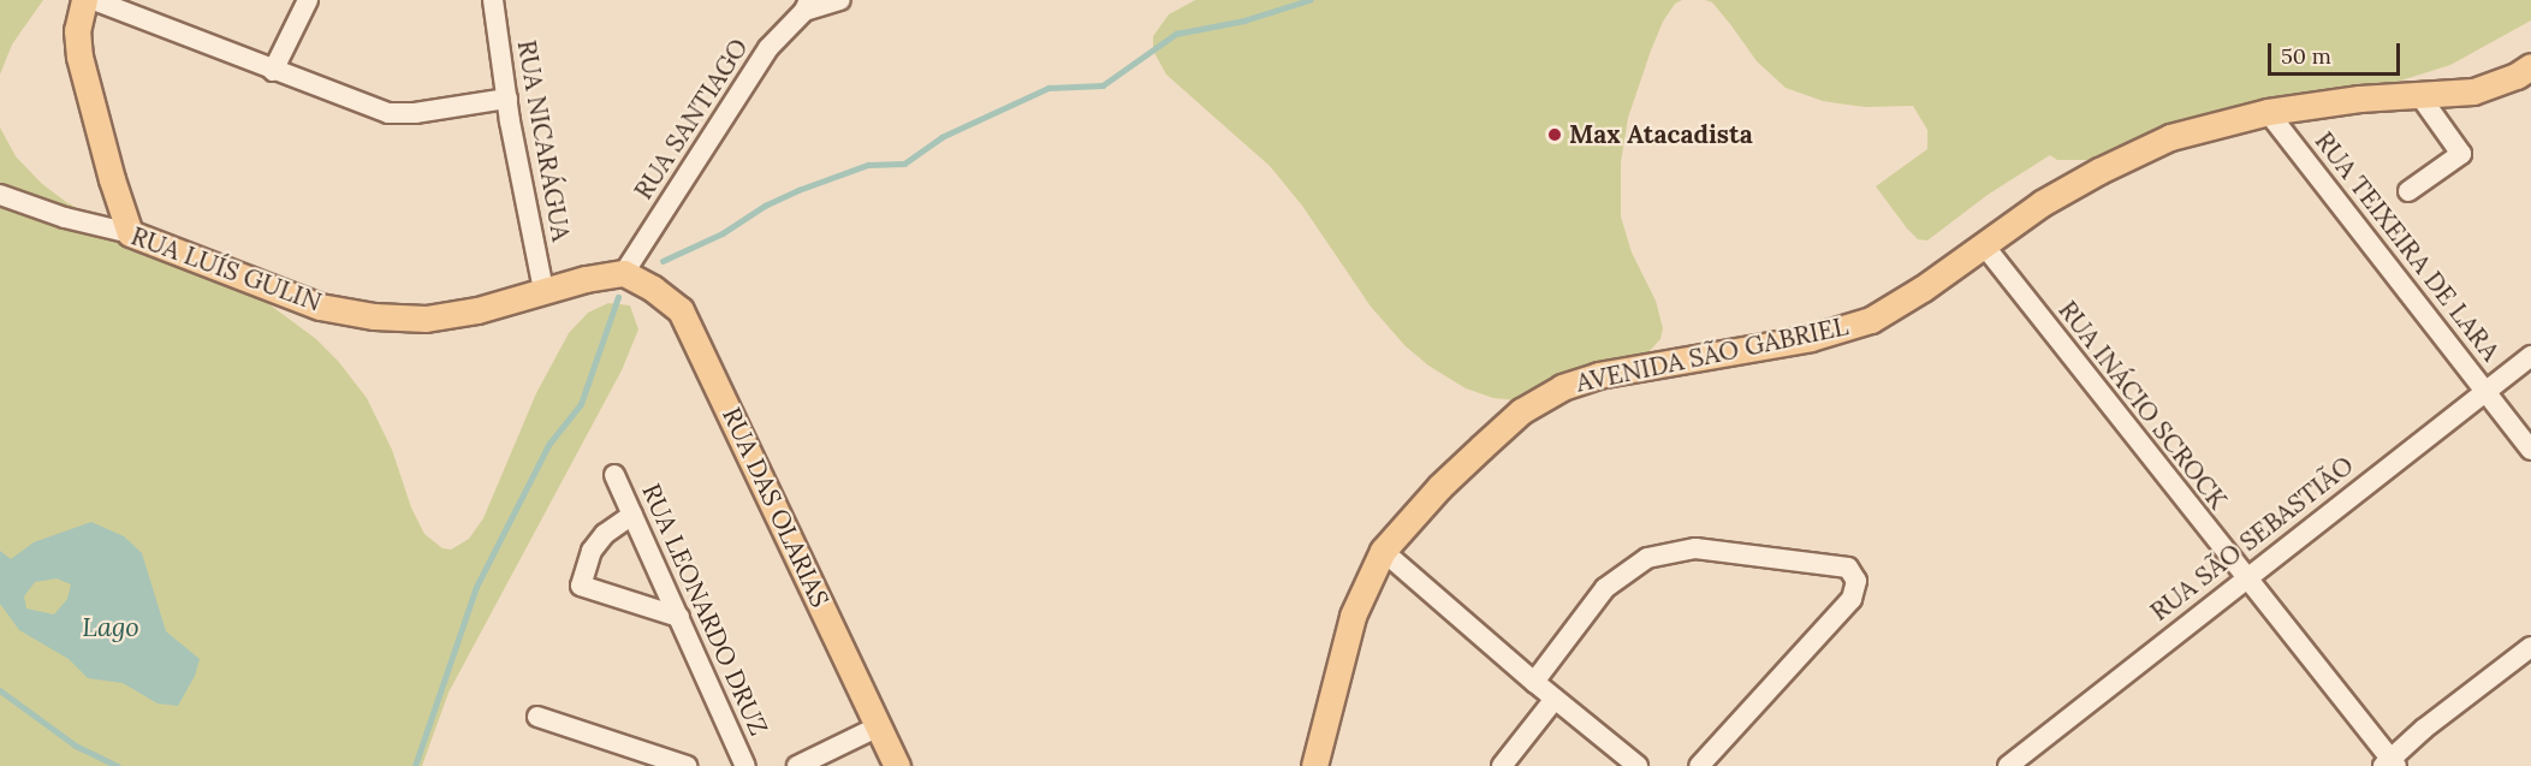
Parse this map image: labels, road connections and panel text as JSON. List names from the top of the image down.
{
  "streets": {
    "main road": ["RUA LUÍS GULIN", "AVENIDA SÃO GABRIEL", "RUA DAS OLARIAS"],
    "street": [
      "RUA SANTIAGO",
      "RUA NICARÁGUA",
      "RUA TEIXEIRA DE LARA",
      "RUA INÁCIO SCROCK",
      "RUA SÃO SEBASTIÃO",
      "RUA LEONARDO DRUZ"
    ]
  },
  "crossings": [
    ["RUA SANTIAGO", "RUA LUÍS GULIN"],
    ["RUA SANTIAGO", "RUA DAS OLARIAS"],
    ["RUA NICARÁGUA", "RUA LUÍS GULIN"],
    ["RUA TEIXEIRA DE LARA", "AVENIDA SÃO GABRIEL"],
    ["RUA TEIXEIRA DE LARA", "RUA SÃO SEBASTIÃO"],
    ["RUA LUÍS GULIN", "RUA DAS OLARIAS"],
    ["AVENIDA SÃO GABRIEL", "RUA INÁCIO SCROCK"],
    ["RUA INÁCIO SCROCK", "RUA SÃO SEBASTIÃO"]
  ],
  "water": ["Lago"],
  "places": ["Max Atacadista"],
  "scale_bar": "50 m"
}
